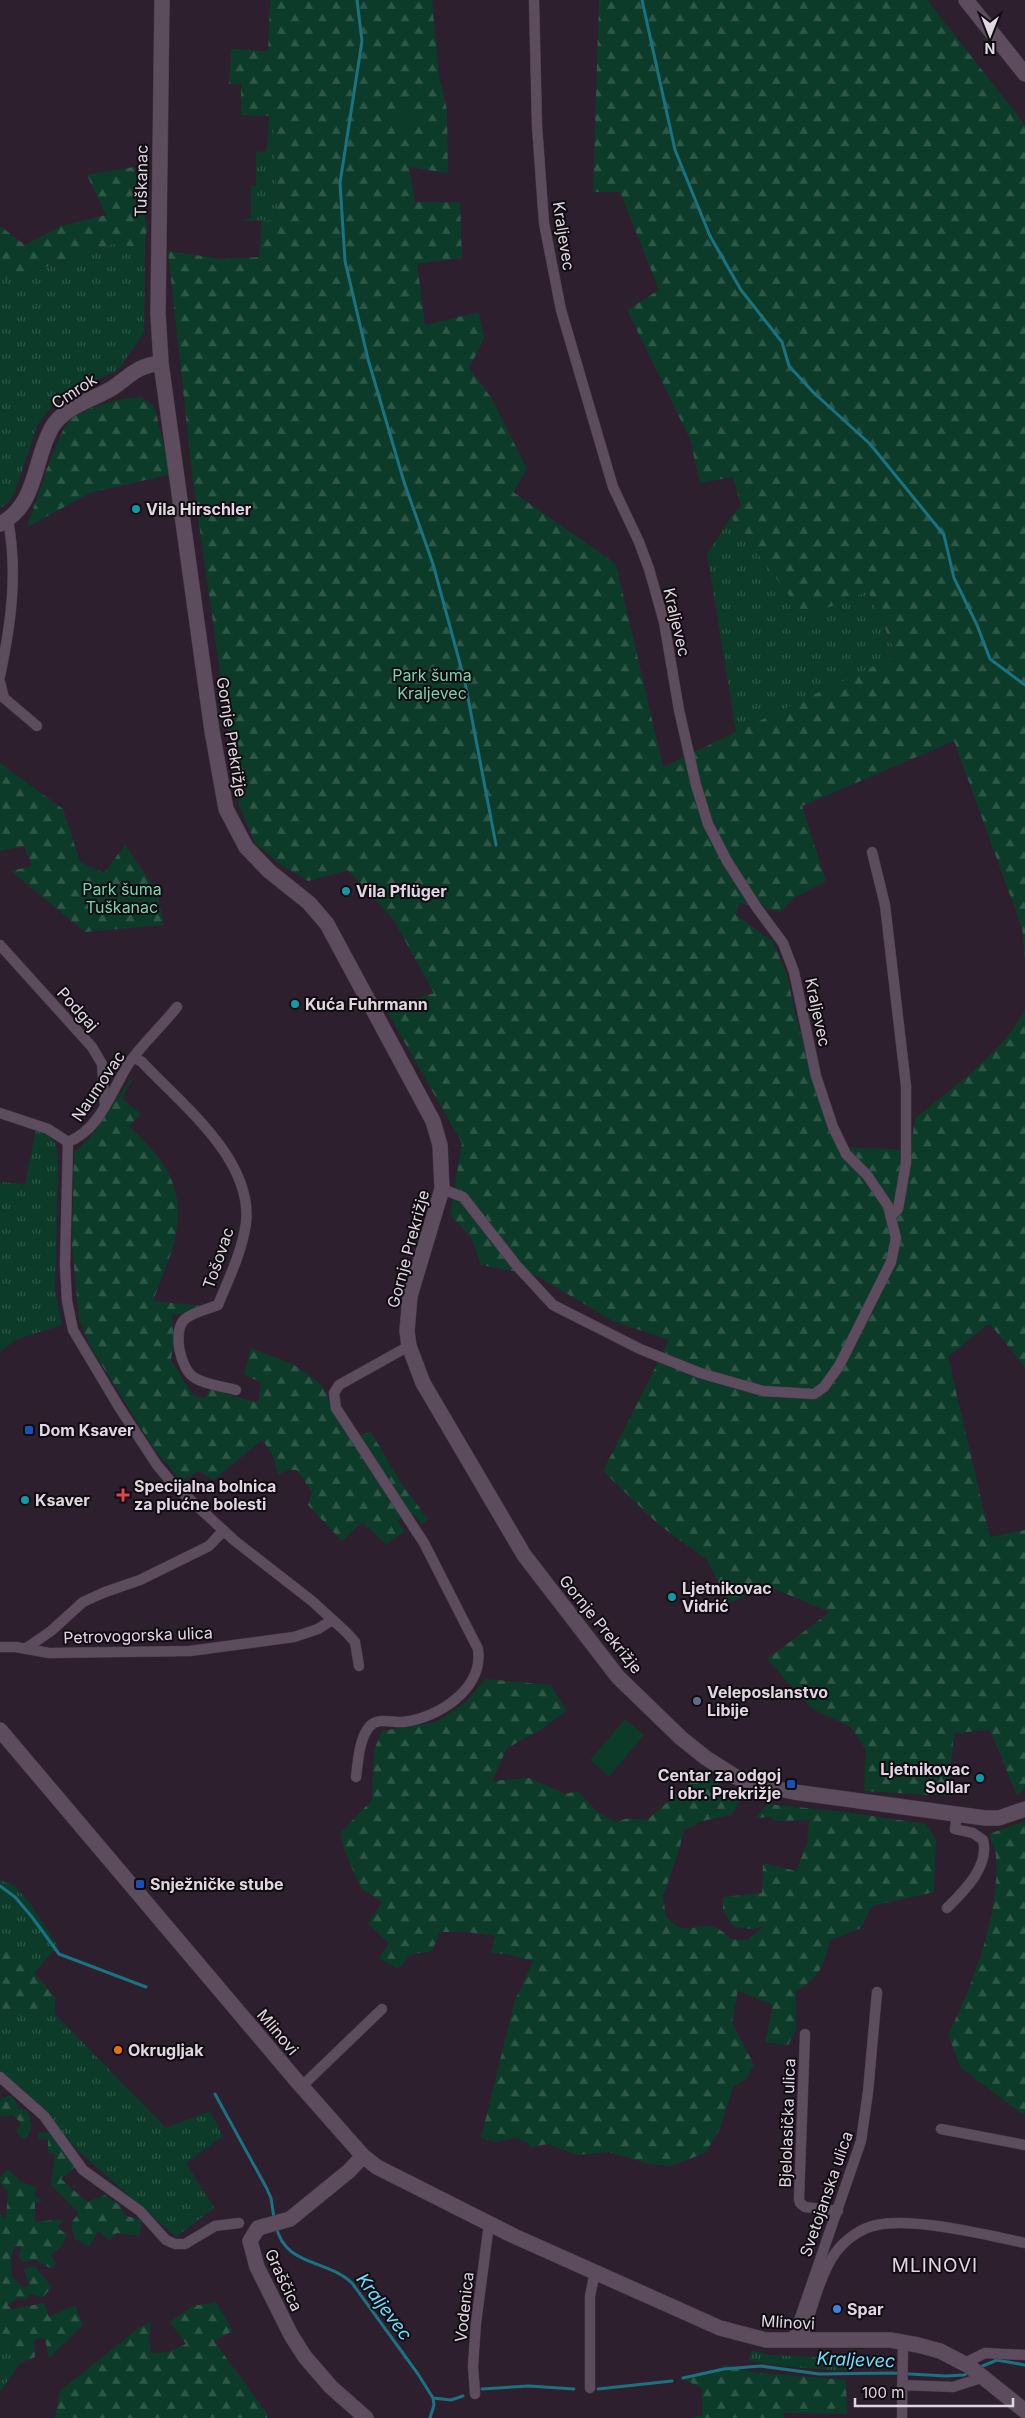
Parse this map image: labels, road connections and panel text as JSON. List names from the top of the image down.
{
  "streets": {
    "street": [
      "Tuškanac",
      "Kraljevec",
      "Cmrok",
      "Gornje Prekrižje",
      "Podgaj",
      "Naumovac",
      "Tošovac",
      "Petrovogorska ulica",
      "Mlinovi",
      "Bjelolasička ulica",
      "Svetojanska ulica",
      "Graščica",
      "Vodenica"
    ]
  },
  "crossings": [
    ["Tuškanac", "Cmrok"],
    ["Tuškanac", "Gornje Prekrižje"],
    ["Kraljevec", "Gornje Prekrižje"],
    ["Cmrok", "Gornje Prekrižje"],
    ["Podgaj", "Naumovac"],
    ["Naumovac", "Tošovac"],
    ["Mlinovi", "Svetojanska ulica"],
    ["Mlinovi", "Graščica"],
    ["Mlinovi", "Vodenica"],
    ["Bjelolasička ulica", "Svetojanska ulica"]
  ],
  "districts": ["MLINOVI"],
  "water": ["Kraljevec"],
  "parks": ["Park šuma Kraljevec", "Park šuma Tuškanac"],
  "places": {
    "other": [
      "Vila Hirschler",
      "Vila Pflüger",
      "Kuća Fuhrmann",
      "Ksaver",
      "Ljetnikovac Vidrić",
      "Veleposlanstvo Libije",
      "Ljetnikovac Sollar",
      "Okrugljak",
      "Spar"
    ],
    "transit": ["Dom Ksaver", "Centar za odgoj i obr. Prekrižje", "Snježničke stube"],
    "health": ["Specijalna bolnica za plućne bolesti"]
  },
  "scale_bar": "100 m",
  "north": "bottom"
}
